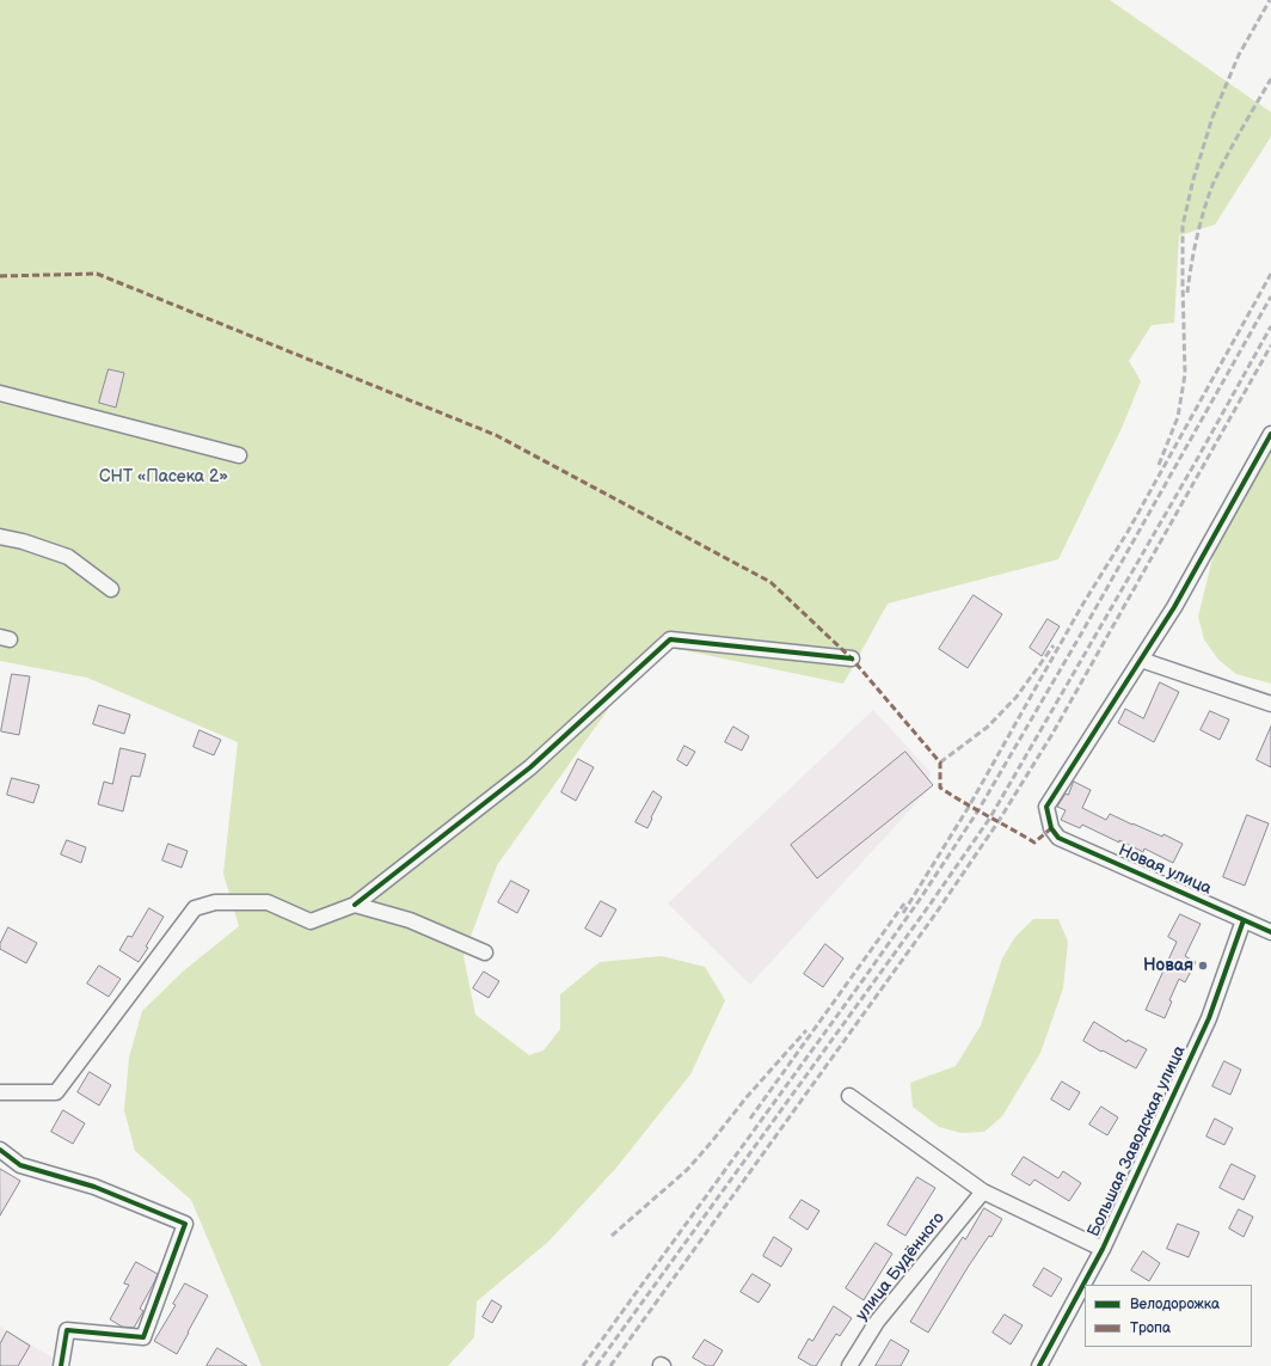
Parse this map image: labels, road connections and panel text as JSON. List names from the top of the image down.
{
  "streets": {
    "street": ["Новая улица", "Большая Заводская улица", "улица Будённого"]
  },
  "crossings": [
    ["Новая улица", "Большая Заводская улица"]
  ],
  "parks": ["СНТ «Пасека 2»"],
  "places": ["Новая"],
  "legend": ["Велодорожка", "Тропа"]
}
